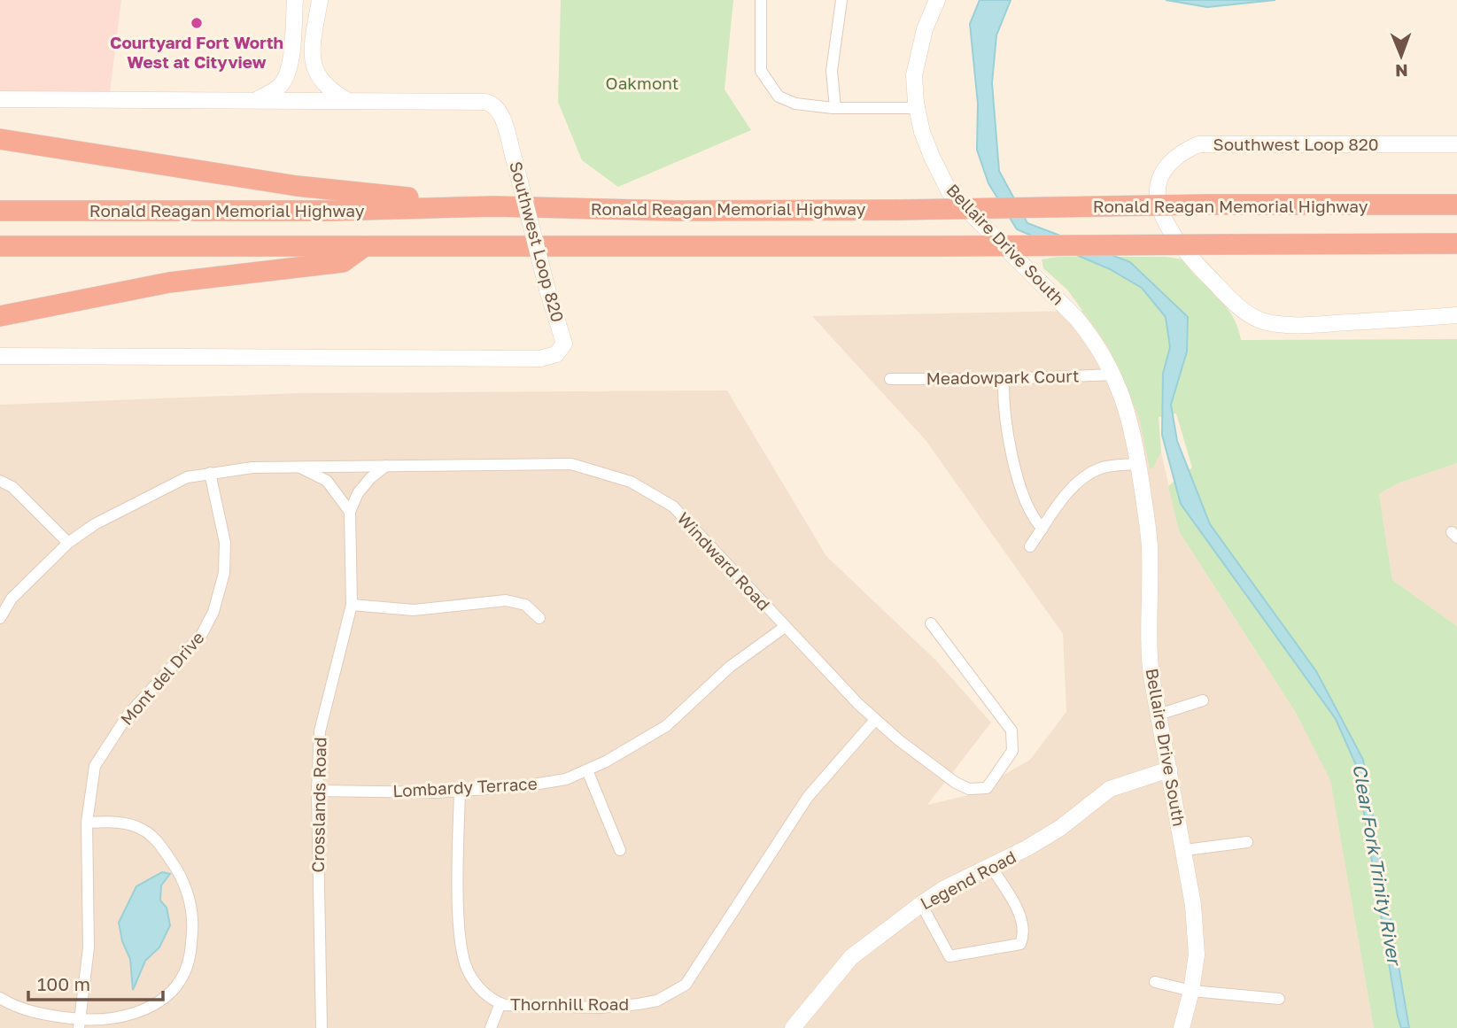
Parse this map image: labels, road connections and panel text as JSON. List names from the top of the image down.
{
  "streets": {
    "highway": ["Ronald Reagan Memorial Highway"],
    "street": [
      "Southwest Loop 820",
      "Bellaire Drive South",
      "Meadowpark Court",
      "Windward Road",
      "Mont del Drive",
      "Lombardy Terrace",
      "Crosslands Road",
      "Legend Road",
      "Thornhill Road"
    ]
  },
  "crossings": [
    ["Bellaire Drive South", "Meadowpark Court"],
    ["Bellaire Drive South", "Legend Road"],
    ["Windward Road", "Mont del Drive"],
    ["Windward Road", "Lombardy Terrace"],
    ["Windward Road", "Crosslands Road"],
    ["Windward Road", "Thornhill Road"],
    ["Lombardy Terrace", "Crosslands Road"],
    ["Lombardy Terrace", "Thornhill Road"]
  ],
  "water": ["Clear Fork Trinity River"],
  "parks": ["Oakmont"],
  "places": ["Courtyard Fort Worth West at Cityview"],
  "scale_bar": "100 m",
  "north": "bottom"
}
